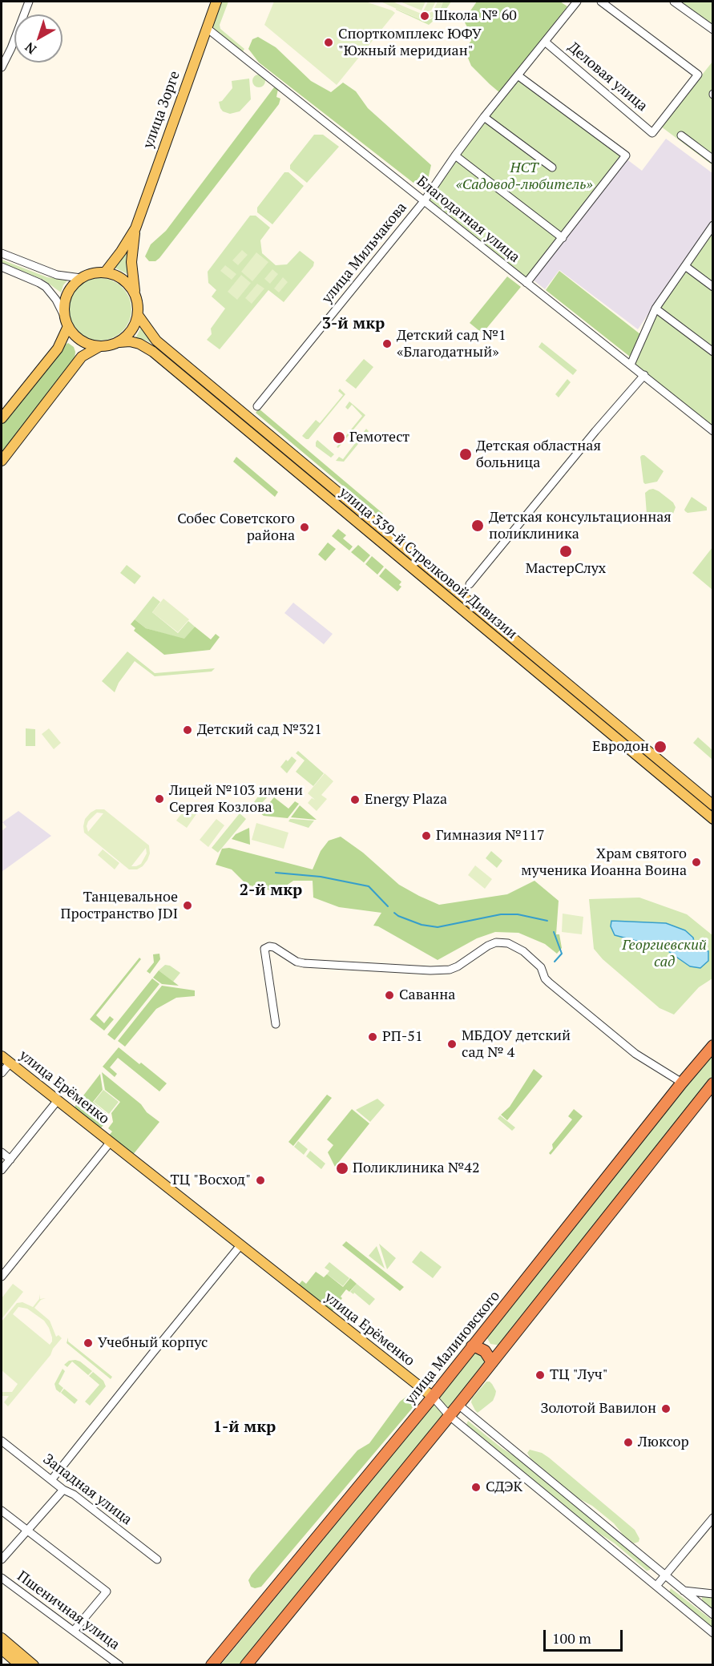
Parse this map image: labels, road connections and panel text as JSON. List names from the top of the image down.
{
  "streets": {
    "highway": ["улица Малиновского"],
    "main road": ["улица Зорге", "улица 339-й Стрелковой Дивизии", "улица Ерёменко"],
    "street": [
      "Деловая улица",
      "Благодатная улица",
      "улица Мильчакова",
      "Западная улица",
      "Пшеничная улица"
    ]
  },
  "crossings": [
    ["Деловая улица", "улица Мильчакова"],
    ["улица Зорге", "Благодатная улица"],
    ["улица Зорге", "улица 339-й Стрелковой Дивизии"],
    ["Благодатная улица", "улица Мильчакова"],
    ["улица Ерёменко", "улица Малиновского"]
  ],
  "districts": ["3-й мкр", "2-й мкр", "1-й мкр"],
  "parks": ["НСТ «Садовод-любитель»", "Георгиевский сад"],
  "places": [
    "Школа № 60",
    "Спорткомплекс ЮФУ \"Южный меридиан\"",
    "Детский сад №1 «Благодатный»",
    "Гемотест",
    "Детская областная больница",
    "Детская консультационная поликлиника",
    "Собес Советского района",
    "МастерСлух",
    "Детский сад №321",
    "Евродон",
    "Лицей №103 имени Сергея Козлова",
    "Energy Plaza",
    "Гимназия №117",
    "Храм святого мученика Иоанна Воина",
    "Танцевальное Пространство JDI",
    "Саванна",
    "РП-51",
    "МБДОУ детский сад № 4",
    "Поликлиника №42",
    "ТЦ \"Восход\"",
    "Учебный корпус",
    "ТЦ \"Луч\"",
    "Золотой Вавилон",
    "Люксор",
    "СДЭК"
  ],
  "scale_bar": "100 m",
  "north": "bottom left"
}
